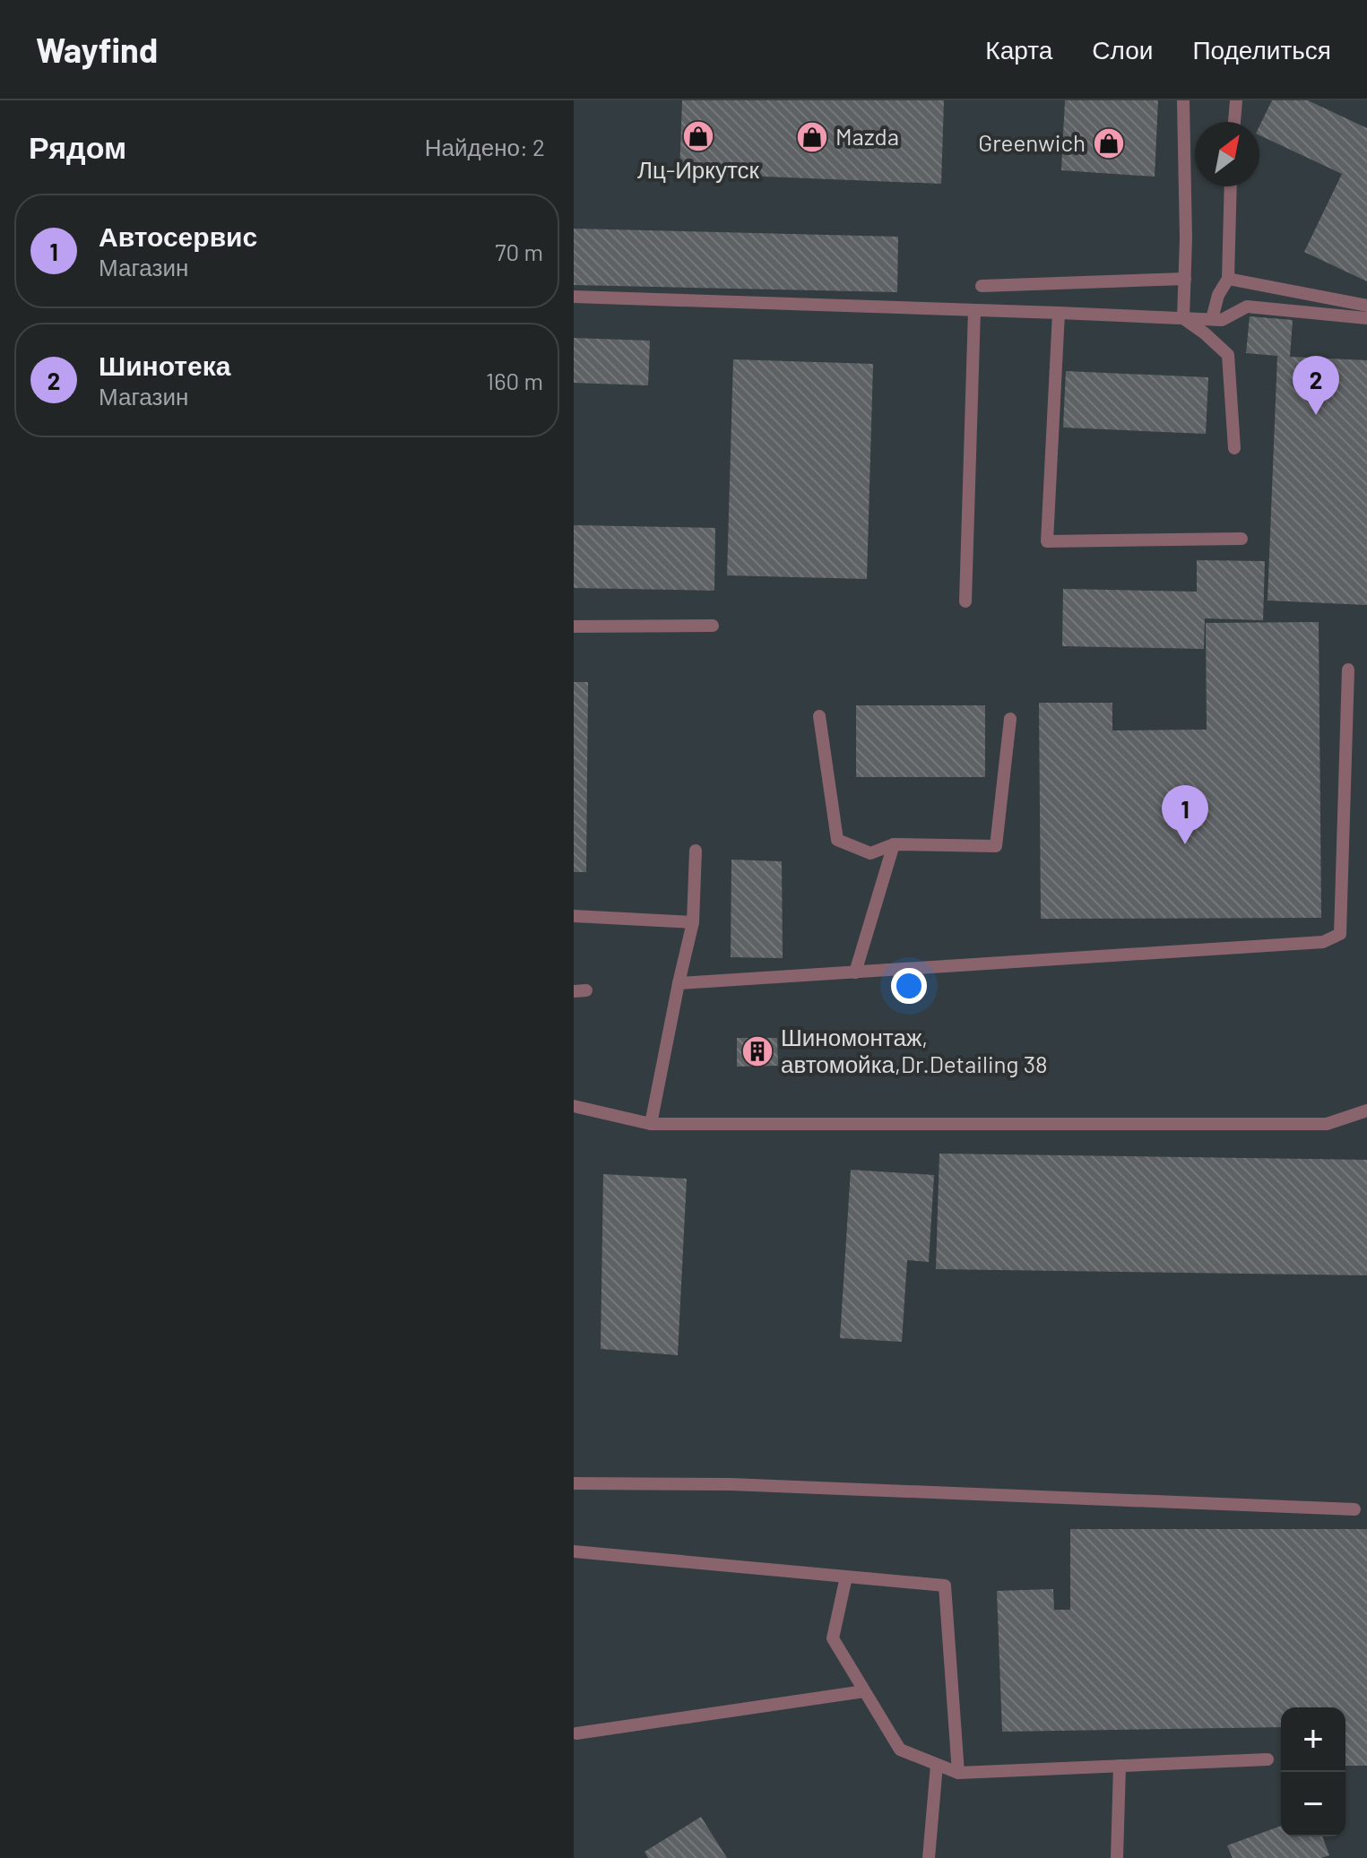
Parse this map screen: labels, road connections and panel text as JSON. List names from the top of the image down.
{
  "places": {
    "shop": ["Лц-Иркутск", "Mazda", "Greenwich"],
    "building": ["Шиномонтаж, автомойка,Dr.Detailing 38"]
  },
  "north": "top right",
  "page": {
    "header": "Wayfind",
    "nav": ["Карта", "Слои", "Поделиться"],
    "heading": ["Рядом", "Найдено: 2"],
    "list": [
      {
        "mark": "1",
        "name": "Автосервис",
        "note": "Магазин",
        "value": "70 m"
      },
      {
        "mark": "2",
        "name": "Шинотека",
        "note": "Магазин",
        "value": "160 m"
      }
    ],
    "pins": ["2", "1"],
    "map_buttons": ["+", "−"]
  }
}
